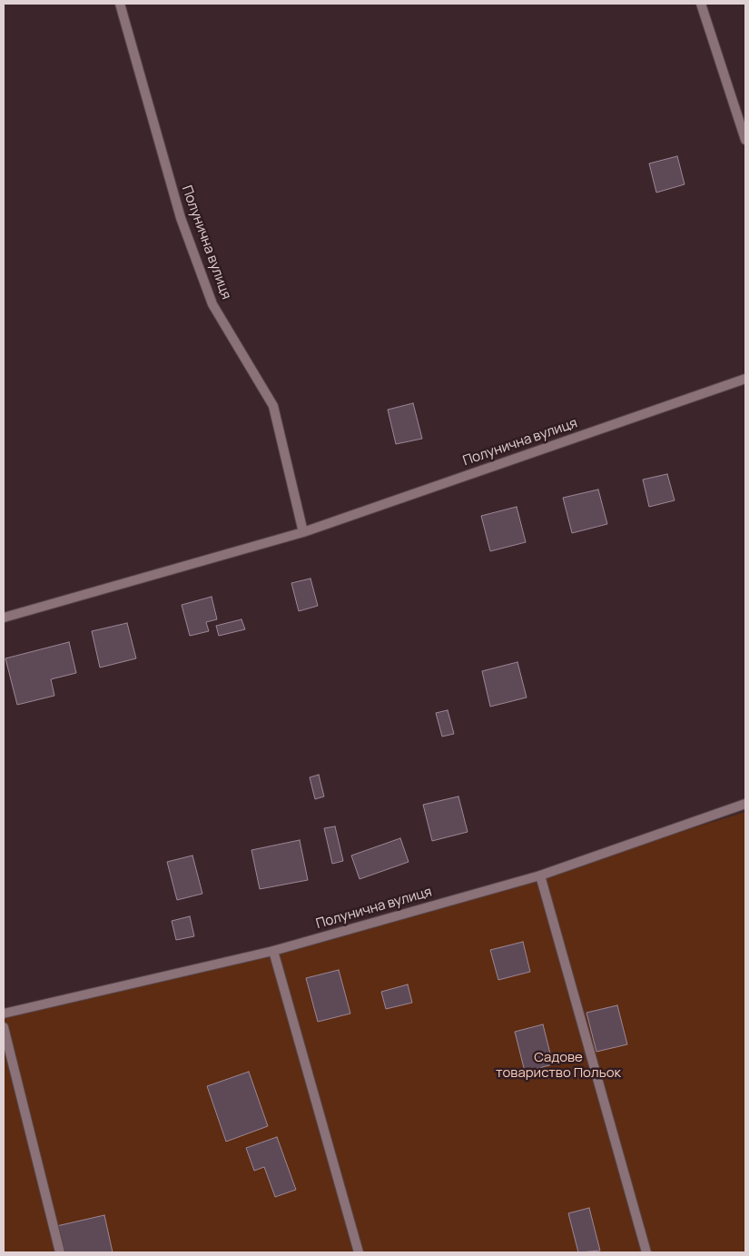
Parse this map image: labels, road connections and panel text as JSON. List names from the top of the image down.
{
  "streets": {
    "street": ["Полунична вулиця"]
  },
  "parks": ["Садове товариство Польок"]
}
